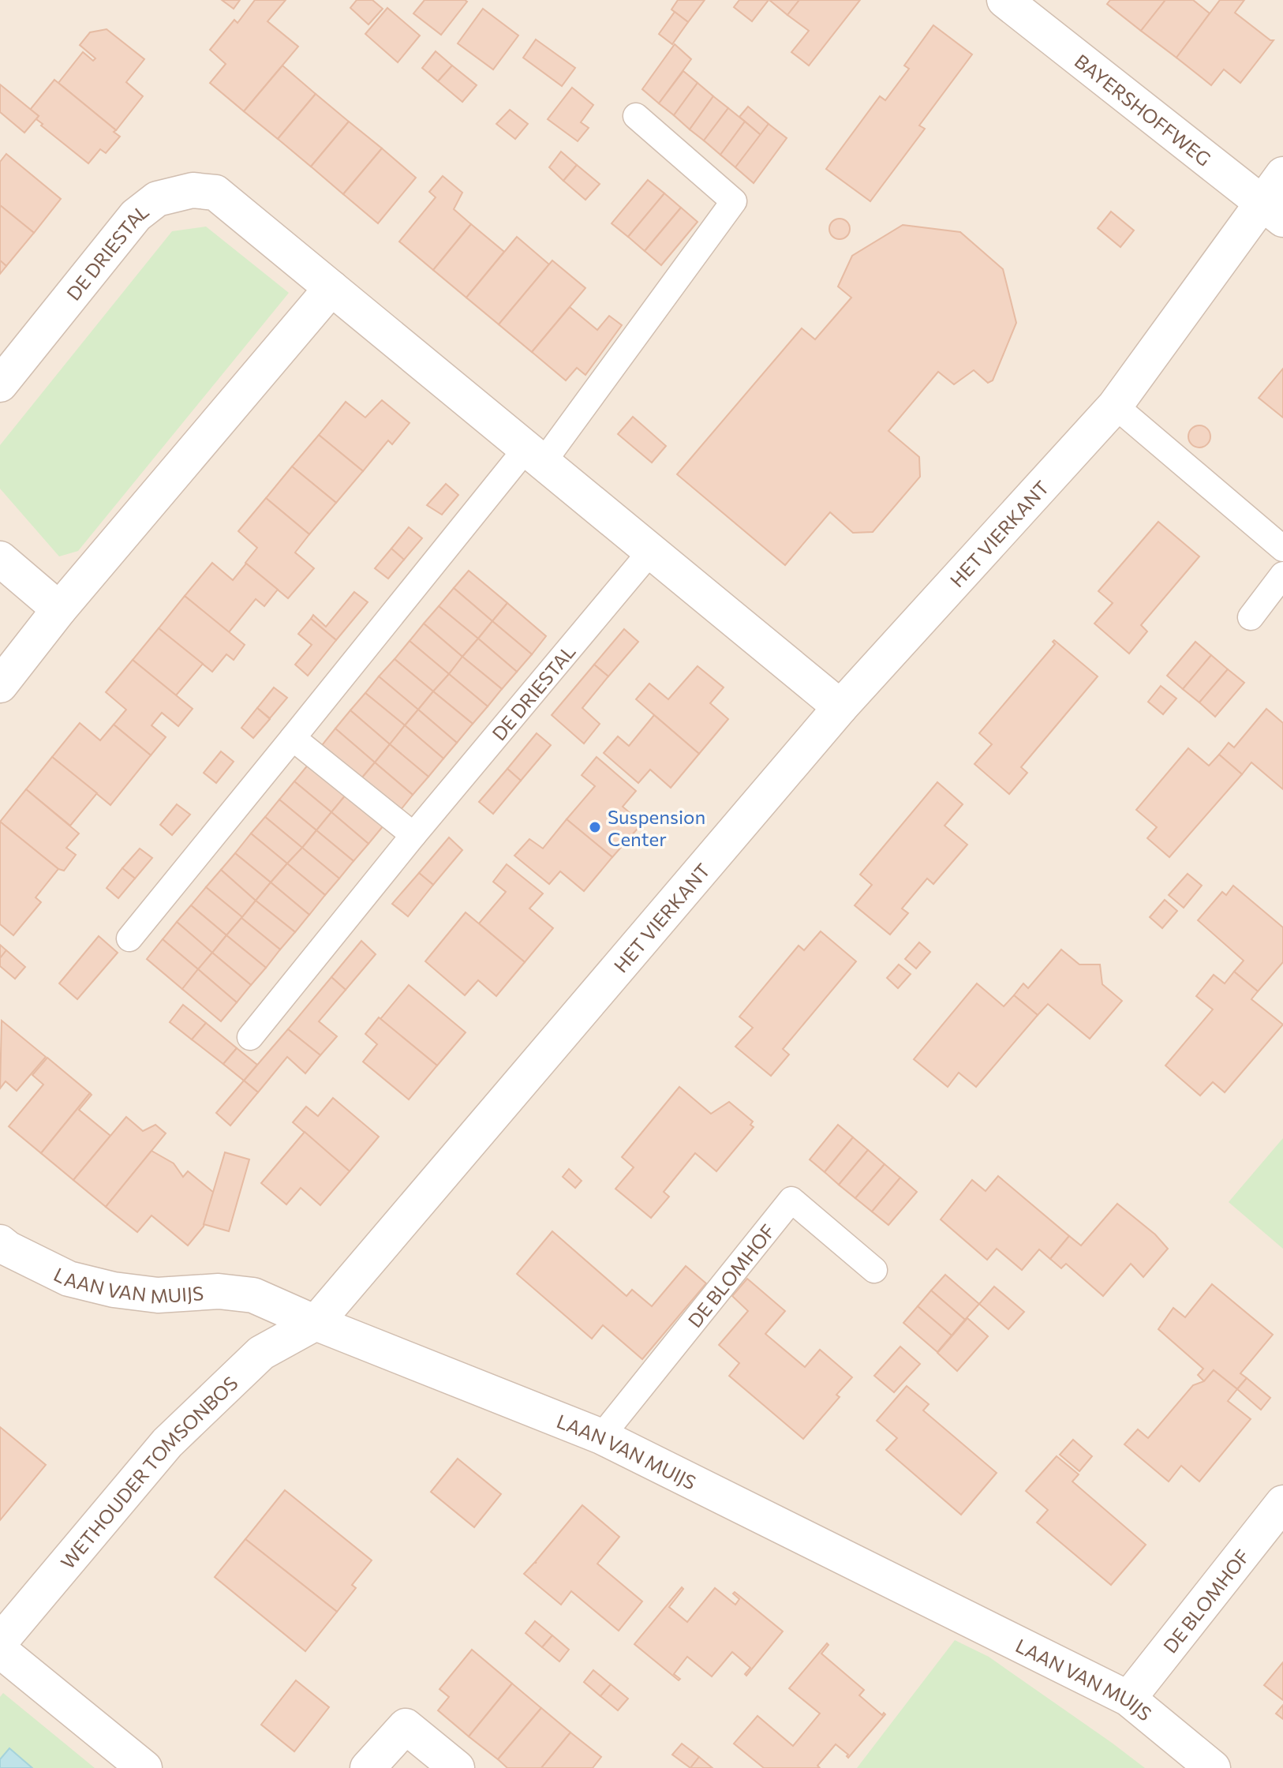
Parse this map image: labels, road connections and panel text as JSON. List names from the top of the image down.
{
  "streets": {
    "street": [
      "BAYERSHOFFWEG",
      "DE DRIESTAL",
      "HET VIERKANT",
      "DE BLOMHOF",
      "LAAN VAN MUIJS",
      "WETHOUDER TOMSONBOS"
    ]
  },
  "crossings": [
    ["BAYERSHOFFWEG", "HET VIERKANT"],
    ["DE DRIESTAL", "HET VIERKANT"],
    ["HET VIERKANT", "LAAN VAN MUIJS"],
    ["HET VIERKANT", "WETHOUDER TOMSONBOS"],
    ["DE BLOMHOF", "LAAN VAN MUIJS"],
    ["LAAN VAN MUIJS", "WETHOUDER TOMSONBOS"]
  ],
  "places": ["Suspension Center"]
}
